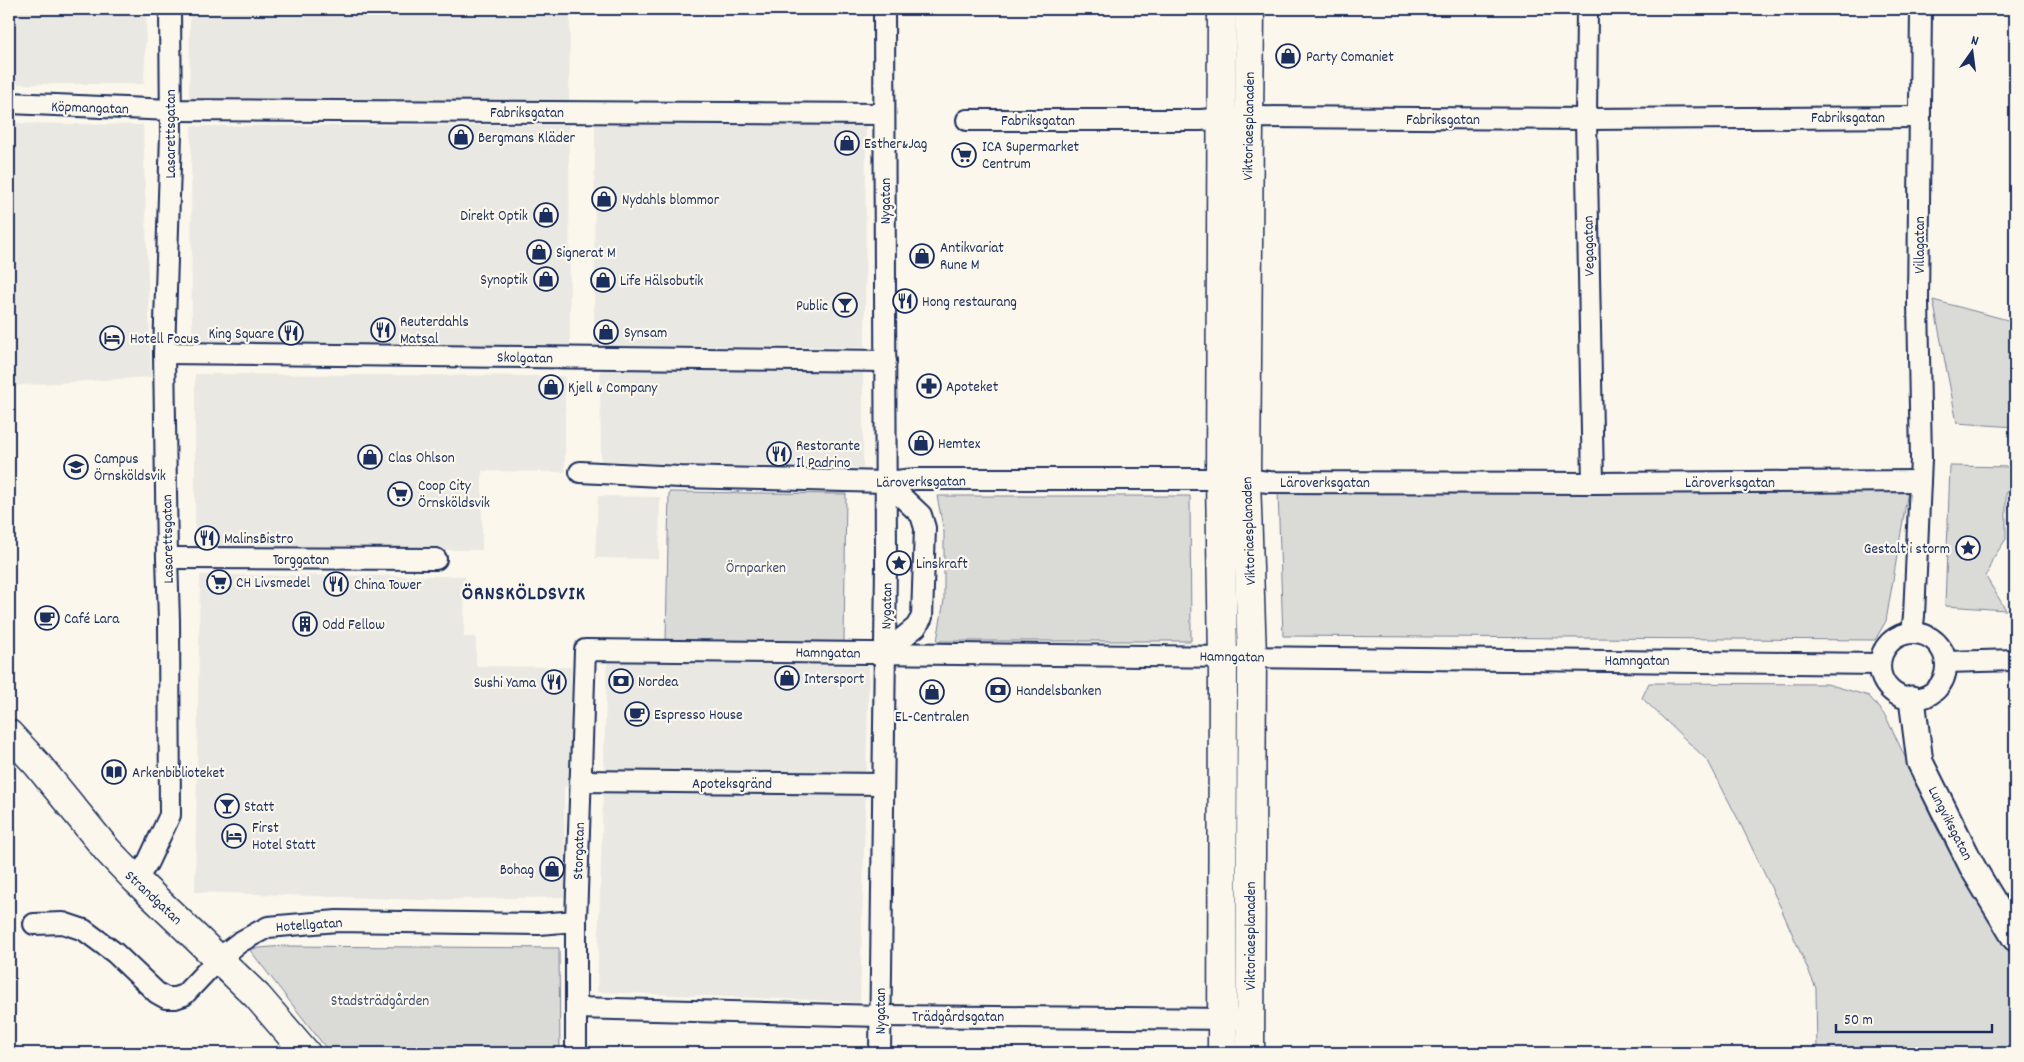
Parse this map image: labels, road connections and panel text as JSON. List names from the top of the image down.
{
  "streets": {
    "main road": ["Viktoriaesplanaden", "Strandgatan"],
    "street": [
      "Köpmangatan",
      "Fabriksgatan",
      "Lasarettsgatan",
      "Nygatan",
      "Villagatan",
      "Vegagatan",
      "Skolgatan",
      "Läroverksgatan",
      "Torggatan",
      "Hamngatan",
      "Apoteksgränd",
      "Lungviksgatan",
      "Storgatan",
      "Hotellgatan",
      "Trädgårdsgatan"
    ]
  },
  "crossings": [
    ["Köpmangatan", "Fabriksgatan"],
    ["Köpmangatan", "Lasarettsgatan"],
    ["Fabriksgatan", "Viktoriaesplanaden"],
    ["Fabriksgatan", "Lasarettsgatan"],
    ["Fabriksgatan", "Nygatan"],
    ["Fabriksgatan", "Villagatan"],
    ["Fabriksgatan", "Vegagatan"],
    ["Viktoriaesplanaden", "Läroverksgatan"],
    ["Viktoriaesplanaden", "Hamngatan"],
    ["Viktoriaesplanaden", "Trädgårdsgatan"],
    ["Lasarettsgatan", "Skolgatan"],
    ["Lasarettsgatan", "Torggatan"],
    ["Lasarettsgatan", "Strandgatan"],
    ["Nygatan", "Skolgatan"],
    ["Nygatan", "Läroverksgatan"],
    ["Nygatan", "Hamngatan"],
    ["Nygatan", "Apoteksgränd"],
    ["Nygatan", "Trädgårdsgatan"],
    ["Villagatan", "Läroverksgatan"],
    ["Vegagatan", "Läroverksgatan"],
    ["Hamngatan", "Lungviksgatan"],
    ["Hamngatan", "Storgatan"],
    ["Apoteksgränd", "Storgatan"],
    ["Storgatan", "Hotellgatan"],
    ["Storgatan", "Trädgårdsgatan"],
    ["Strandgatan", "Hotellgatan"]
  ],
  "districts": ["ÖRNSKÖLDSVIK"],
  "parks": ["Örnparken", "Stadsträdgården"],
  "places": {
    "shop": [
      "Party Comaniet",
      "Bergmans Kläder",
      "Esther&Jag",
      "Nydahls blommor",
      "Direkt Optik",
      "Signerat M",
      "Antikvariat Rune M",
      "Synoptik",
      "Life Hälsobutik",
      "Synsam",
      "Kjell & Company",
      "Hemtex",
      "Clas Ohlson",
      "Intersport",
      "EL-Centralen",
      "Bohag"
    ],
    "supermarket": ["ICA Supermarket Centrum", "Coop City Örnsköldsvik", "CH Livsmedel"],
    "restaurant": [
      "Hong restaurang",
      "Reuterdahls Matsal",
      "King Square",
      "Restorante Il Padrino",
      "MalinsBistro",
      "China Tower",
      "Sushi Yama"
    ],
    "bar": ["Public", "Statt"],
    "hotel": ["Hotell Focus", "First Hotel Statt"],
    "pharmacy": ["Apoteket"],
    "school or university": ["Campus Örnsköldsvik"],
    "place": ["Gestalt i storm", "Linskraft"],
    "cafe": ["Café Lara", "Espresso House"],
    "building": ["Odd Fellow"],
    "bank": ["Nordea", "Handelsbanken"],
    "library": ["Arkenbiblioteket"]
  },
  "scale_bar": "50 m",
  "north": "top"
}
